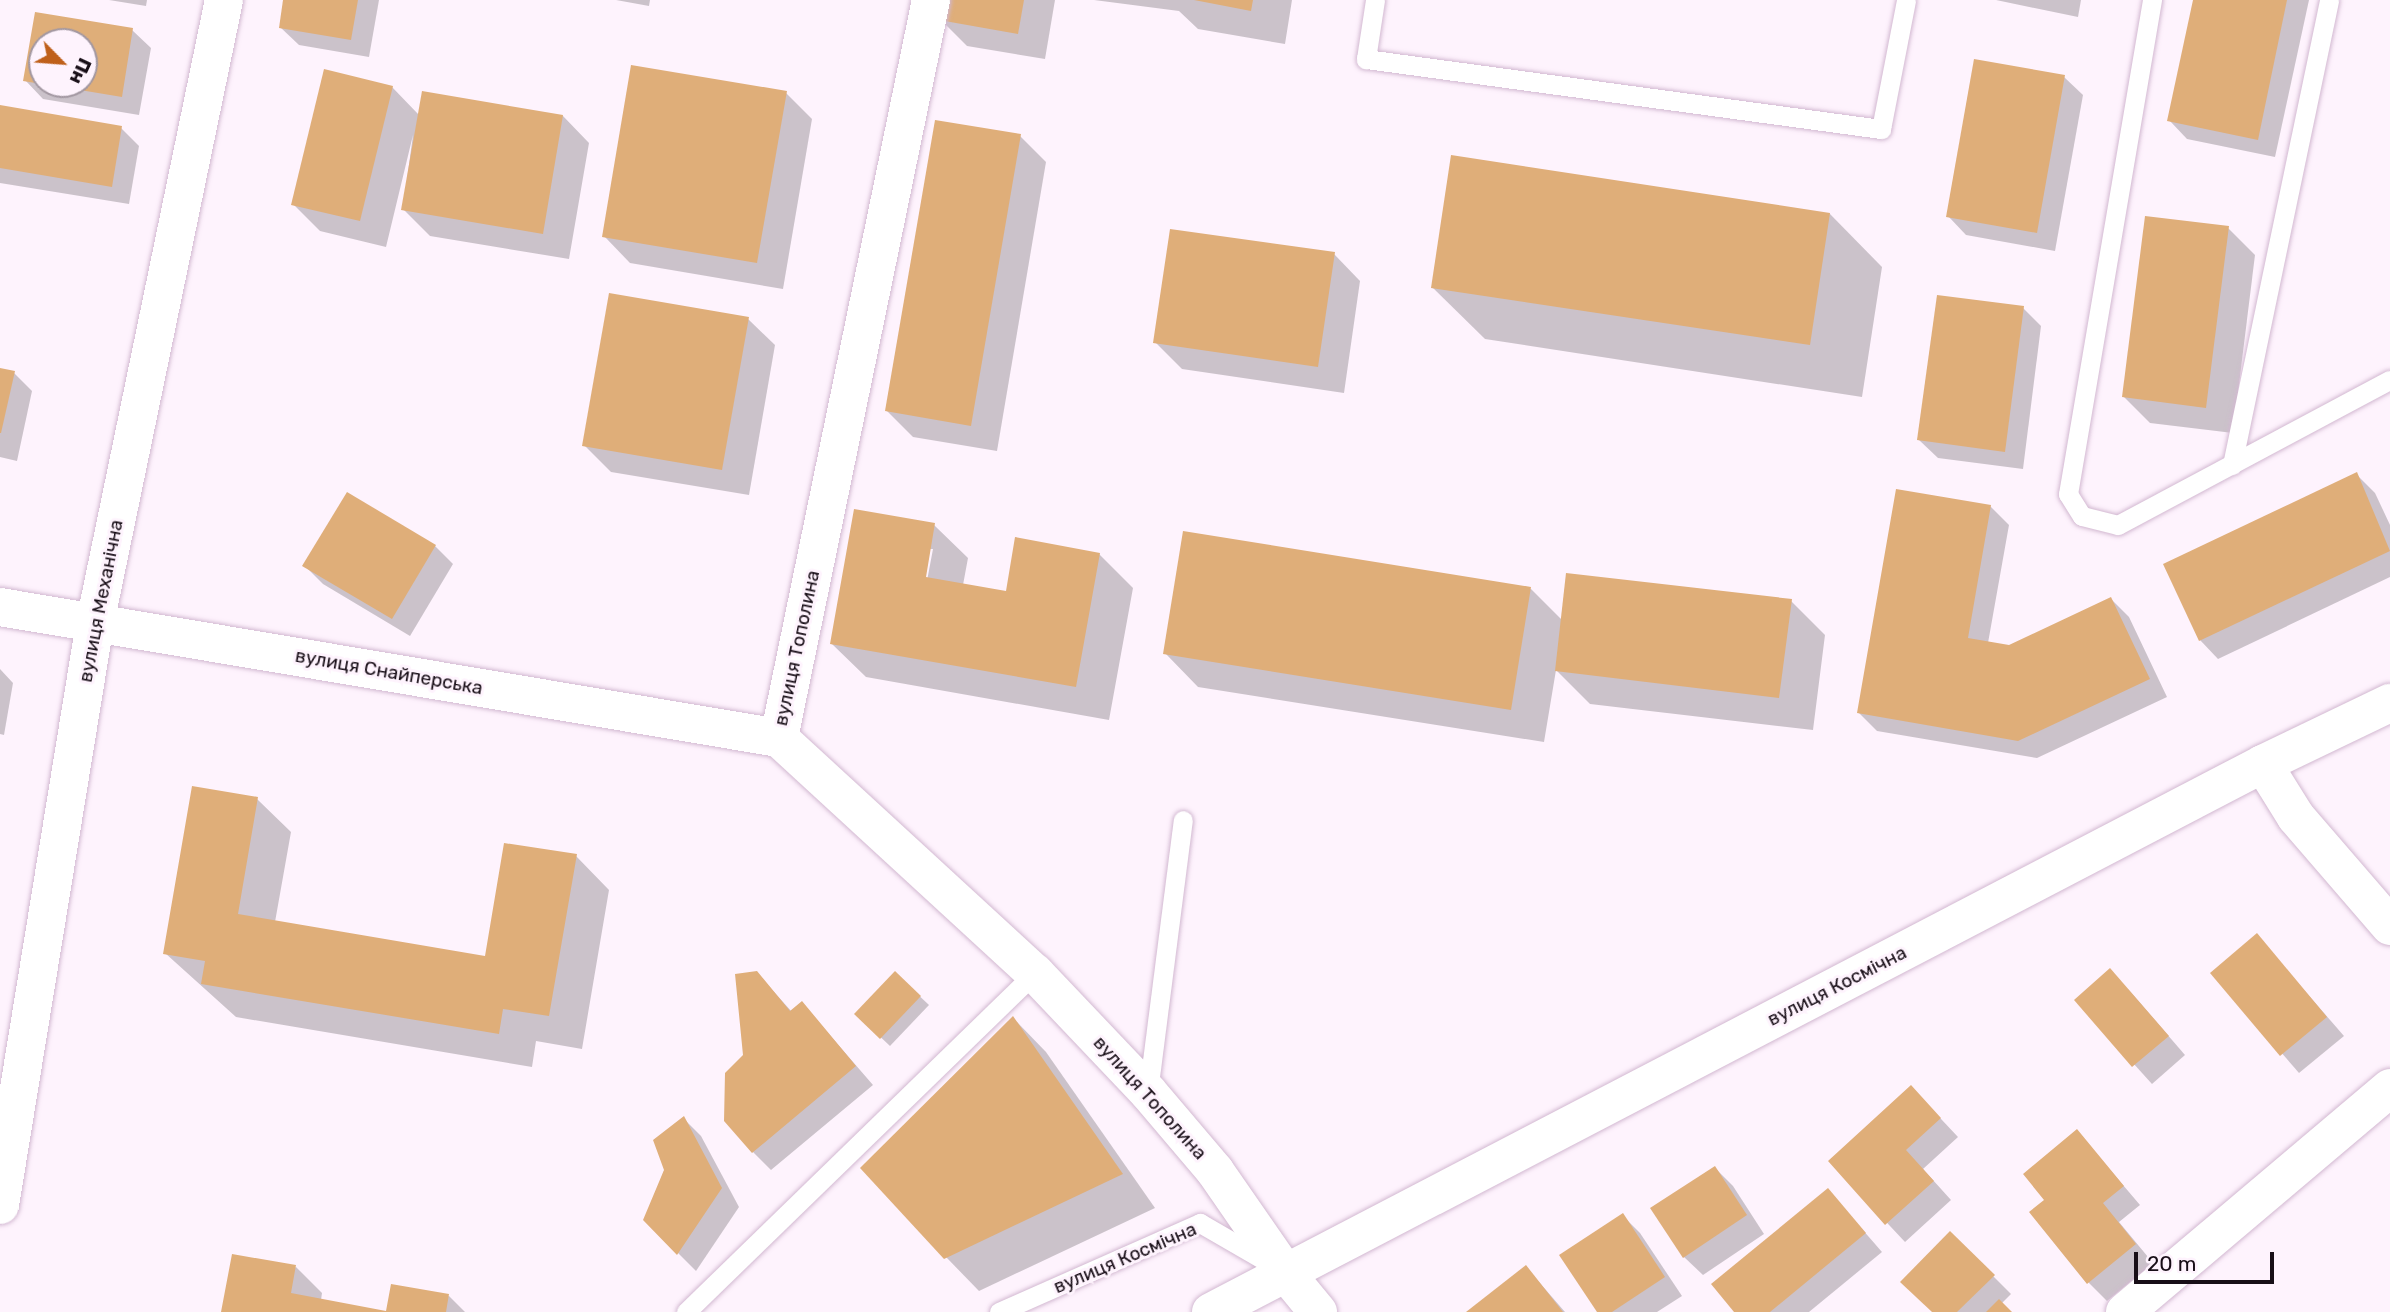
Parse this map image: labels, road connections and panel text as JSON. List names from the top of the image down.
{
  "streets": {
    "street": [
      "вулиця Механічна",
      "вулиця Тополина",
      "вулиця Снайперська",
      "вулиця Космічна"
    ]
  },
  "crossings": [
    ["вулиця Механічна", "вулиця Снайперська"],
    ["вулиця Тополина", "вулиця Снайперська"],
    ["вулиця Тополина", "вулиця Космічна"]
  ],
  "scale_bar": "20 m",
  "north": "bottom right"
}
